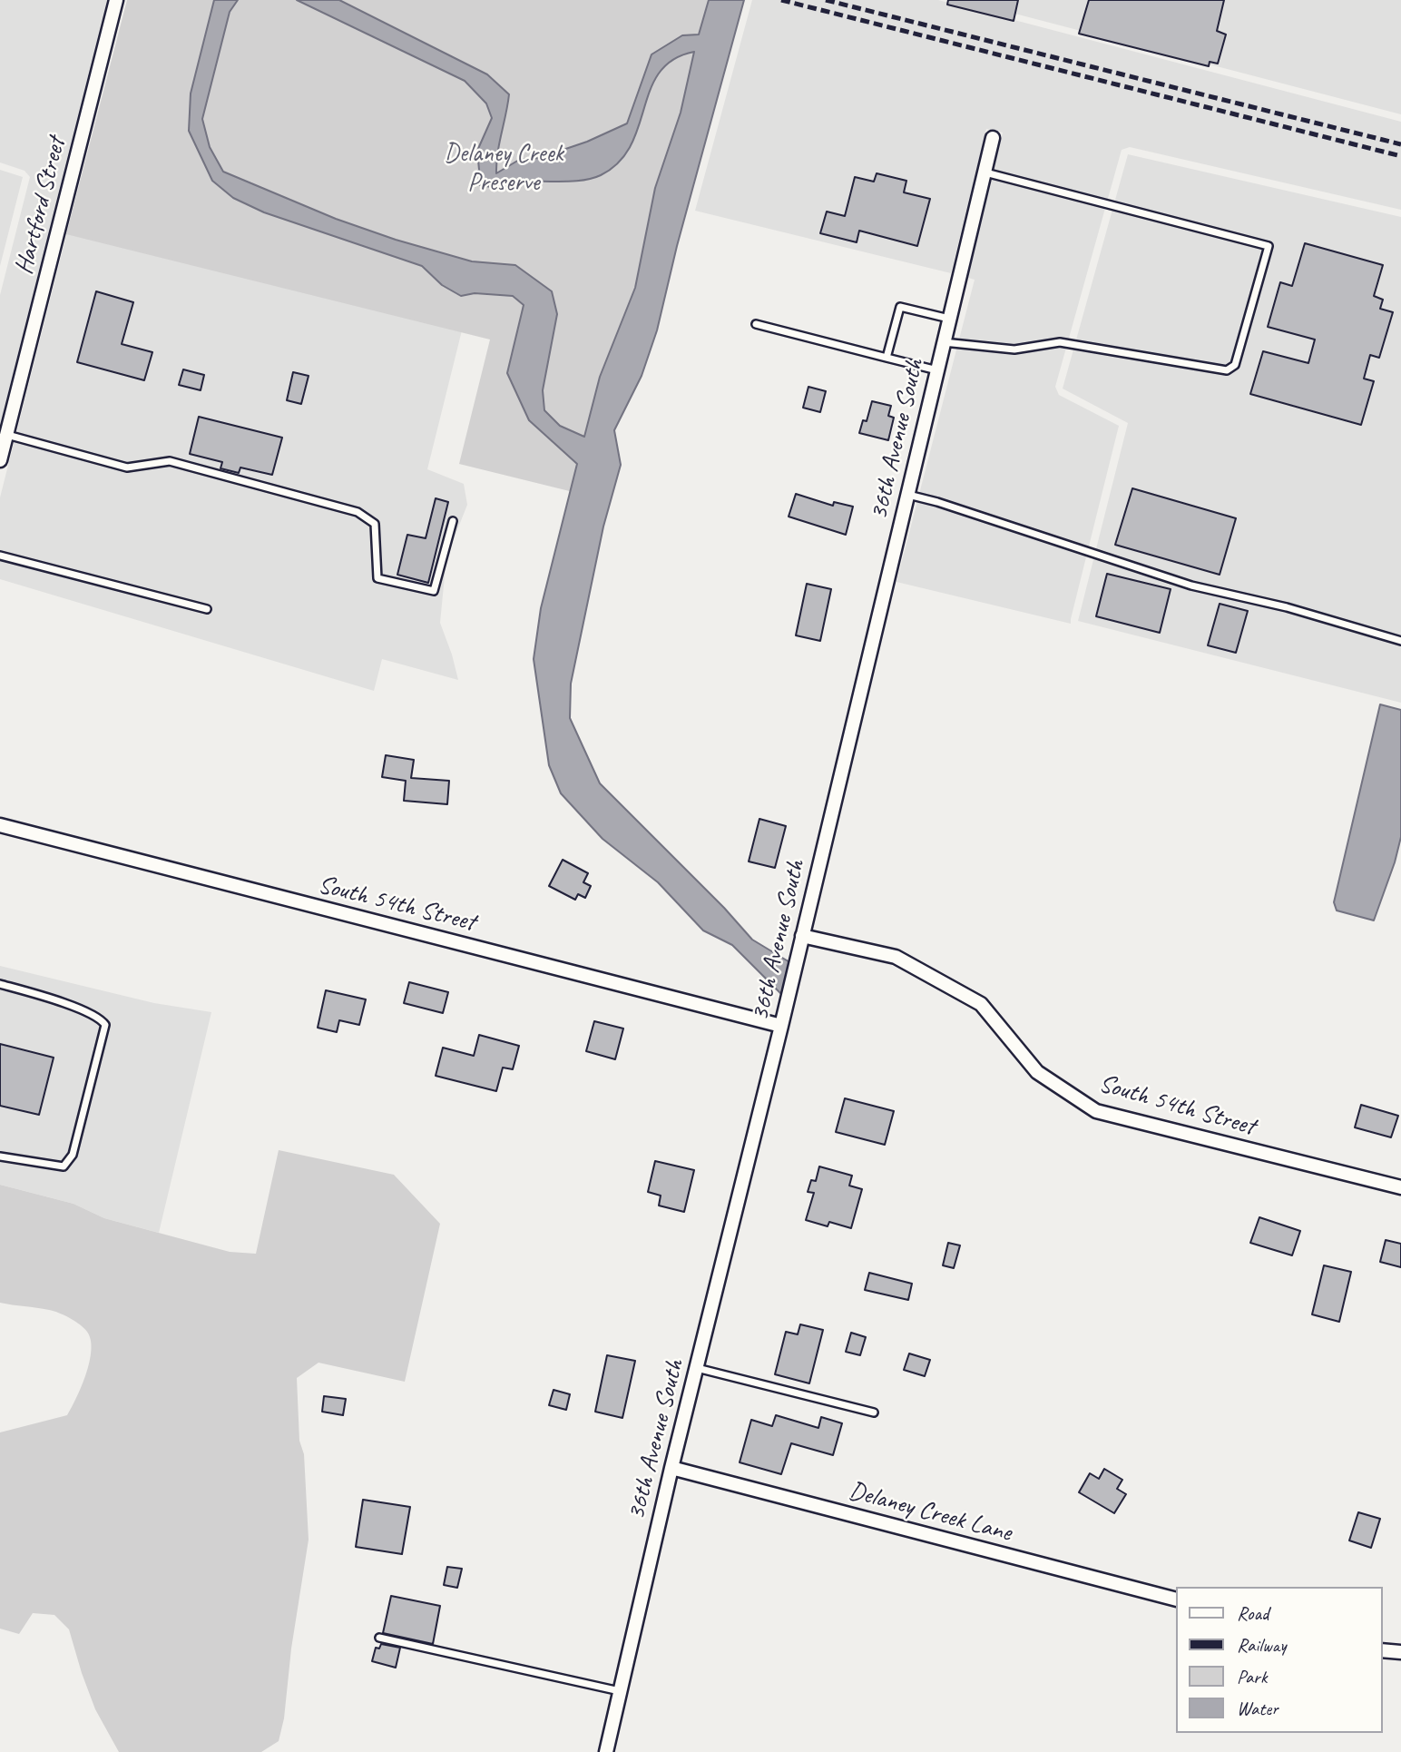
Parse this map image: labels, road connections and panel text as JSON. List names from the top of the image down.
{
  "streets": {
    "street": [
      "Hartford Street",
      "36th Avenue South",
      "South 54th Street",
      "Delaney Creek Lane"
    ]
  },
  "crossings": [
    ["36th Avenue South", "South 54th Street"],
    ["36th Avenue South", "Delaney Creek Lane"]
  ],
  "parks": ["Delaney Creek Preserve"],
  "legend": [
    "Road",
    "Railway",
    "Park",
    "Water"
  ]
}
